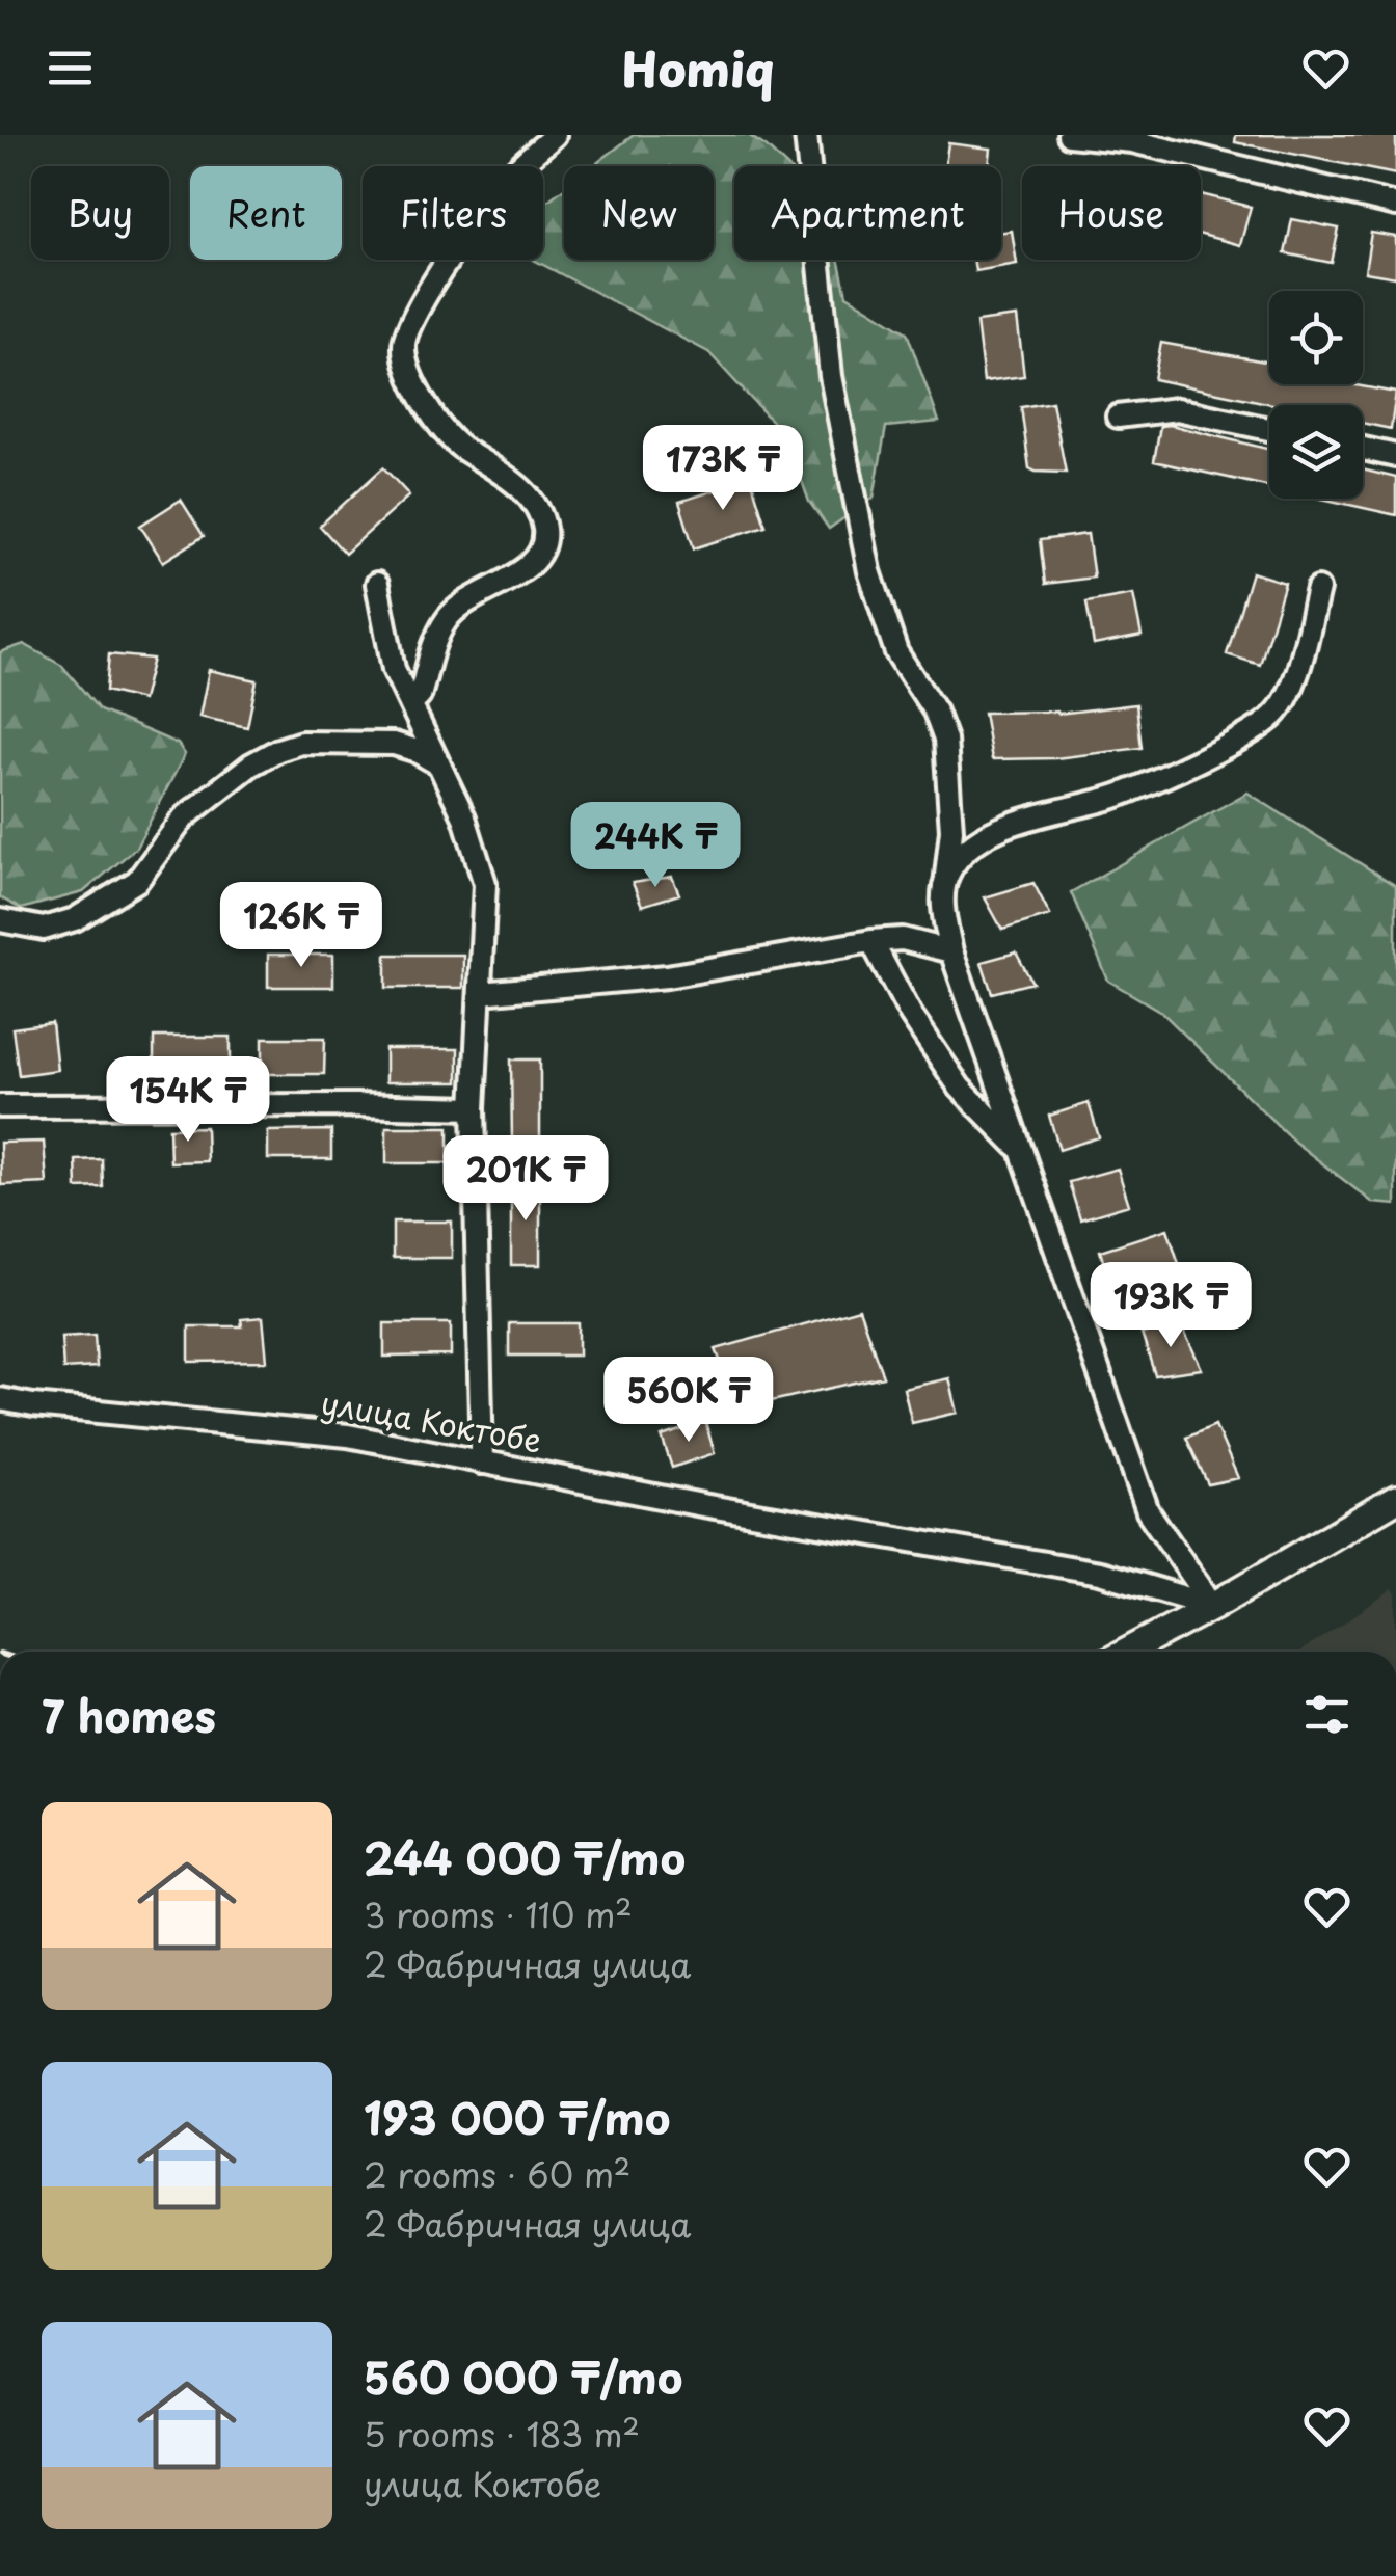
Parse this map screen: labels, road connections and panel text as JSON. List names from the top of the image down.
{
  "streets": {
    "street": ["улица Коктобе"]
  },
  "page": {
    "header": "Homiq",
    "chip": [
      "Buy",
      "Rent",
      "Filters",
      "New",
      "Apartment",
      "House"
    ],
    "price": [
      "173K ₸",
      "244K ₸",
      "126K ₸",
      "154K ₸",
      "201K ₸",
      "193K ₸",
      "560K ₸"
    ],
    "heading": "7 homes",
    "list": [
      {
        "name": "244 000 ₸/mo",
        "note": "3 rooms · 110 m² · 2 Фабричная улица"
      },
      {
        "name": "193 000 ₸/mo",
        "note": "2 rooms · 60 m² · 2 Фабричная улица"
      },
      {
        "name": "560 000 ₸/mo",
        "note": "5 rooms · 183 m² · улица Коктобе"
      }
    ]
  }
}
